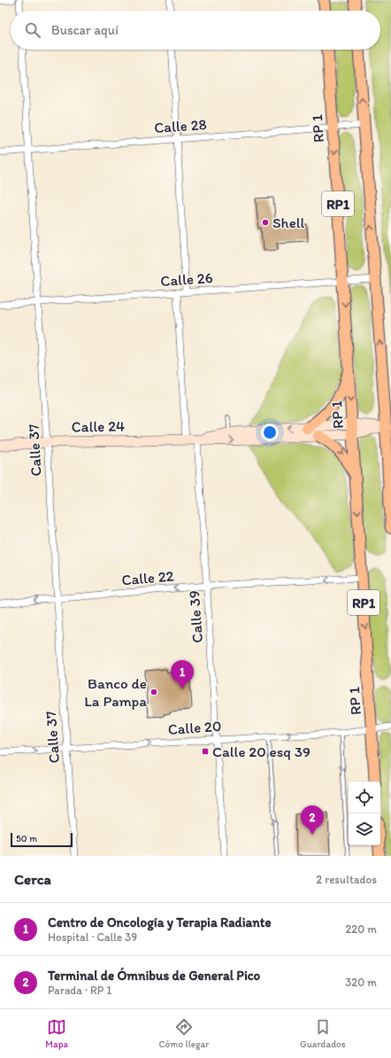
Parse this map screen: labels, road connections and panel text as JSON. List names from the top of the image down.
{
  "streets": {
    "main road": ["RP 1", "RP1"],
    "street": [
      "Calle 28",
      "Calle 26",
      "Calle 24",
      "Calle 37",
      "Calle 22",
      "Calle 39",
      "Calle 20"
    ]
  },
  "crossings": [
    ["Calle 28", "RP 1"],
    ["Calle 28", "RP1"],
    ["Calle 28", "Calle 37"],
    ["RP 1", "Calle 26"],
    ["RP 1", "Calle 24"],
    ["RP 1", "Calle 22"],
    ["RP 1", "Calle 20"],
    ["RP1", "Calle 26"],
    ["RP1", "Calle 24"],
    ["Calle 26", "Calle 37"],
    ["Calle 24", "Calle 37"],
    ["Calle 24", "Calle 39"],
    ["Calle 37", "Calle 22"],
    ["Calle 37", "Calle 20"],
    ["Calle 22", "Calle 39"],
    ["Calle 39", "Calle 20"]
  ],
  "one_way": ["Calle 22", "Calle 20"],
  "places": {
    "other": ["Shell", "Banco de La Pampa"],
    "transit": ["Calle 20 esq 39"]
  },
  "scale_bar": "50 m",
  "page": {
    "search": "Buscar aquí",
    "pins": ["1", "2"],
    "scale": "50 m",
    "heading": ["Cerca", "2 resultados"],
    "list": [
      {
        "mark": "1",
        "name": "Centro de Oncología y Terapia Radiante",
        "note": "Hospital · Calle 39",
        "value": "220 m"
      },
      {
        "mark": "2",
        "name": "Terminal de Ómnibus de General Pico",
        "note": "Parada · RP 1",
        "value": "320 m"
      }
    ],
    "nav": ["Mapa", "Cómo llegar", "Guardados"]
  }
}
